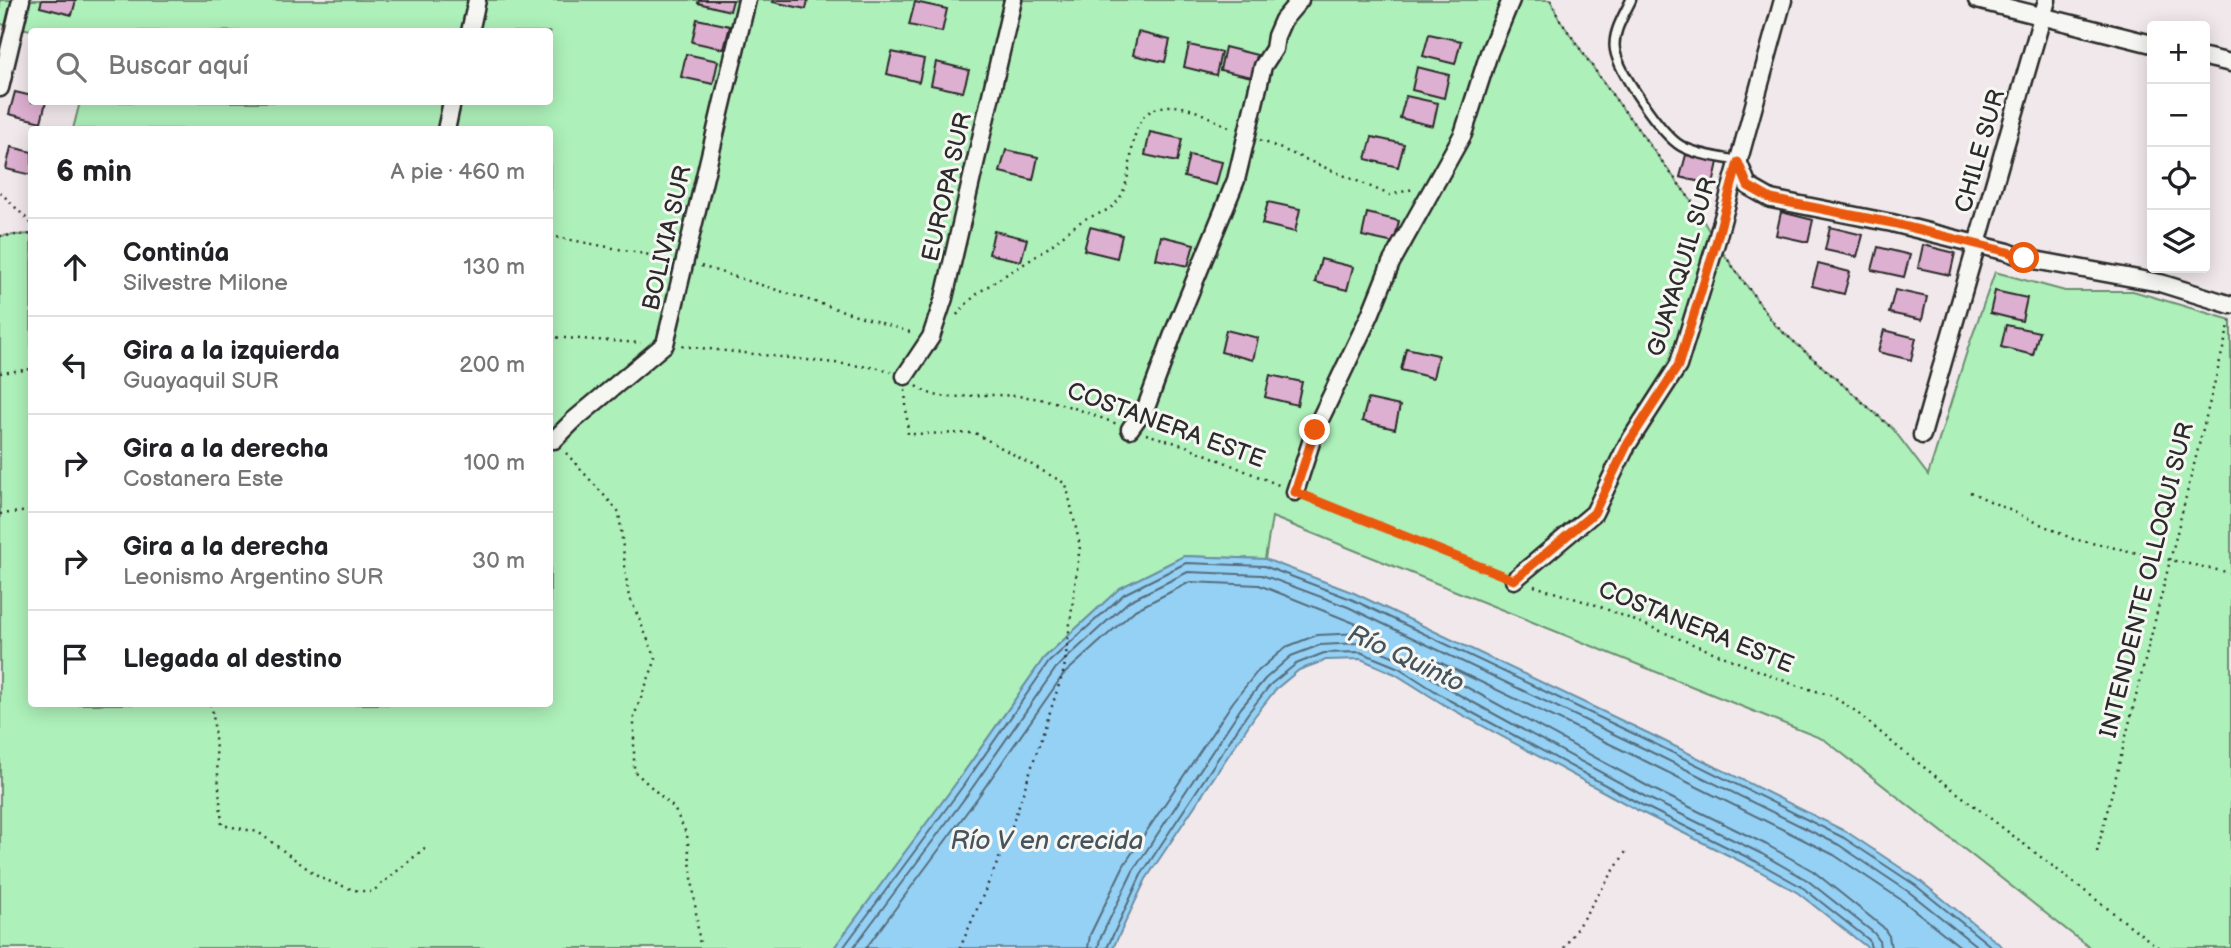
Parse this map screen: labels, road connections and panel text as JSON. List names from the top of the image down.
{
  "streets": {
    "street": [
      "CHILE SUR",
      "EUROPA SUR",
      "BOLIVIA SUR",
      "GUAYAQUIL SUR"
    ],
    "path": ["COSTANERA ESTE", "INTENDENTE OLLOQUI SUR"]
  },
  "crossings": [
    ["EUROPA SUR", "COSTANERA ESTE"],
    ["BOLIVIA SUR", "COSTANERA ESTE"],
    ["GUAYAQUIL SUR", "COSTANERA ESTE"]
  ],
  "water": ["Río Quinto", "Río V en crecida"],
  "page": {
    "map_buttons": ["+", "−"],
    "search": "Buscar aquí",
    "heading": ["6 min", "A pie · 460 m"],
    "list": [
      ["Continúa", "Silvestre Milone", "130 m"],
      ["Gira a la izquierda", "Guayaquil SUR", "200 m"],
      ["Gira a la derecha", "Costanera Este", "100 m"],
      ["Gira a la derecha", "Leonismo Argentino SUR", "30 m"],
      "Llegada al destino"
    ]
  }
}
